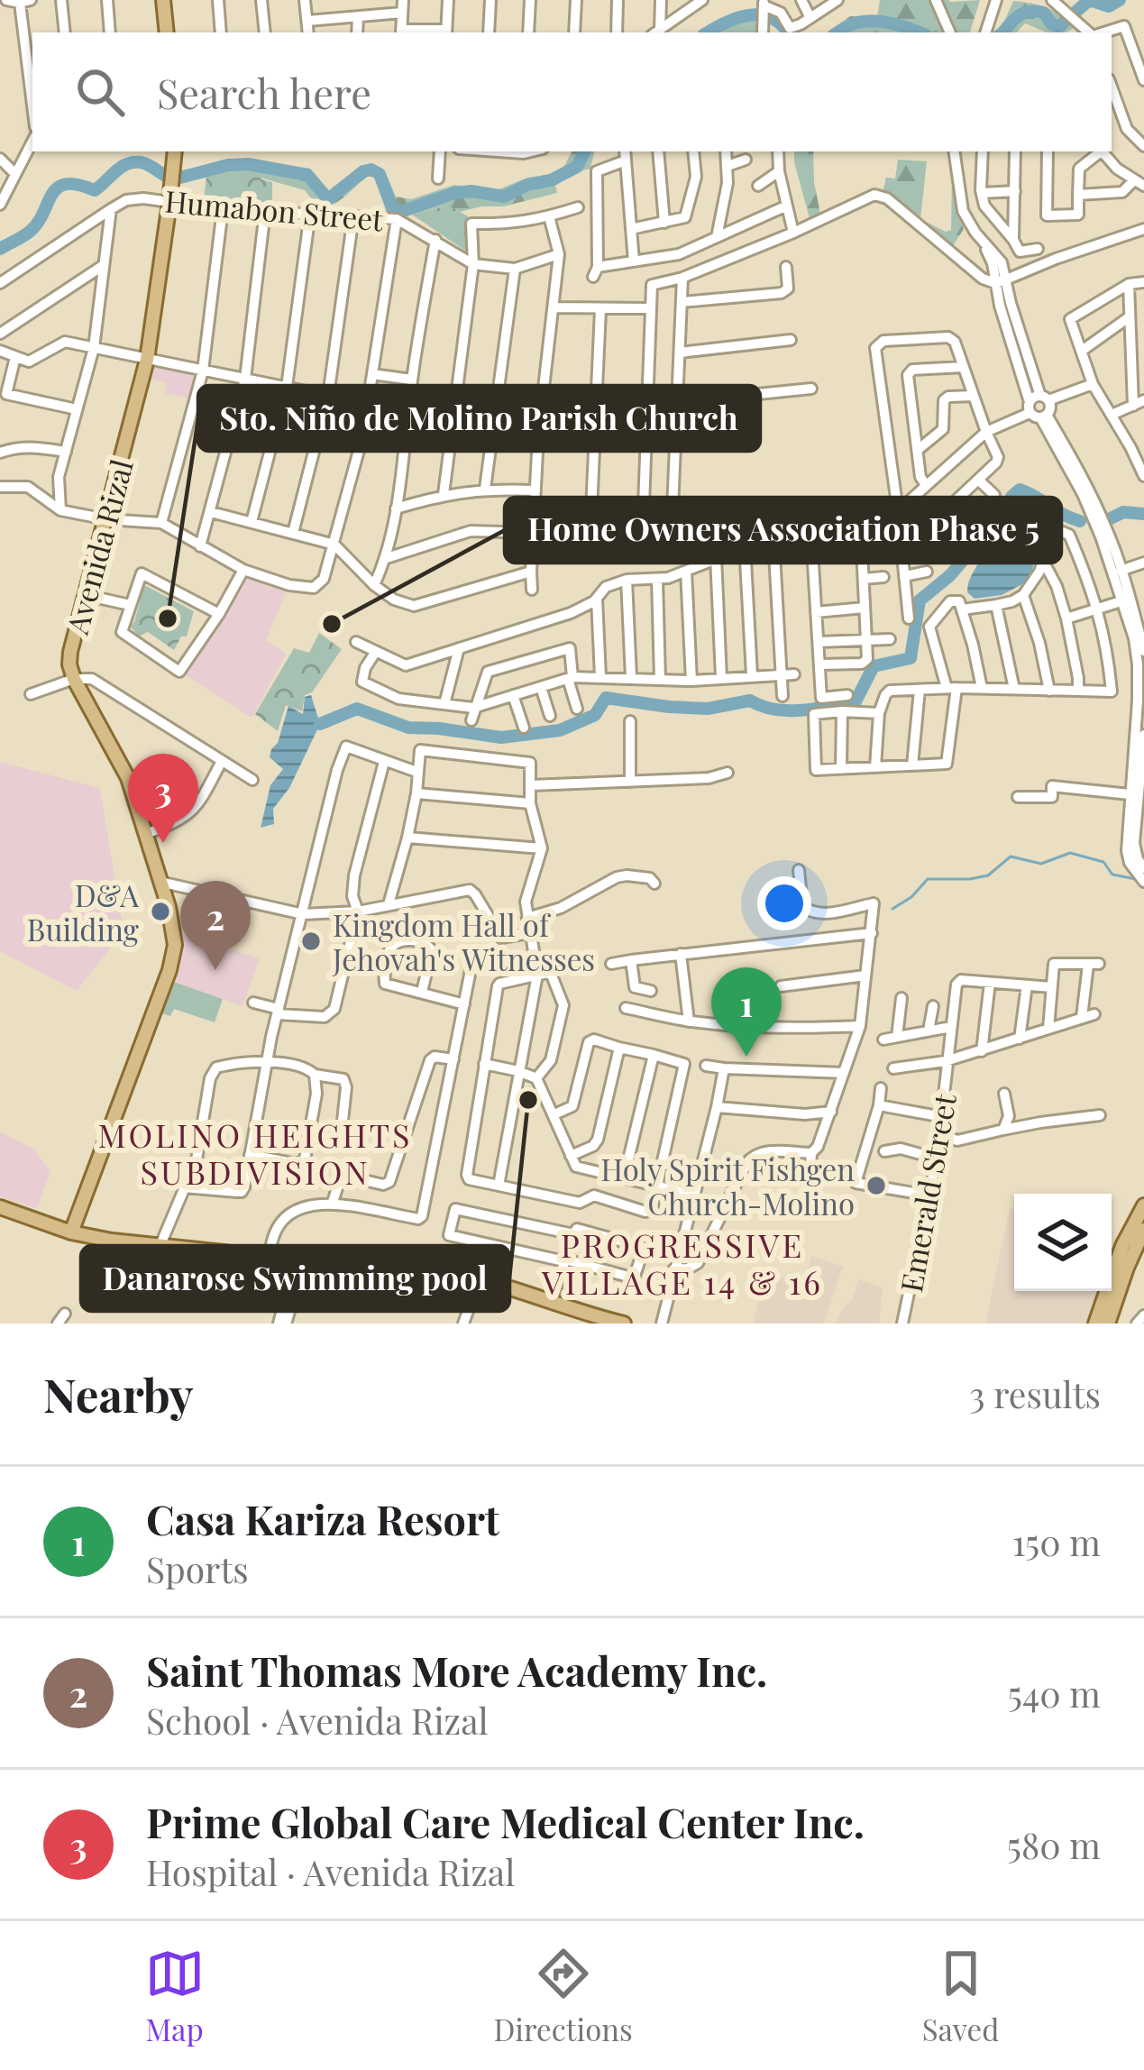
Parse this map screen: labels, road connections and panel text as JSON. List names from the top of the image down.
{
  "streets": {
    "main road": ["Avenida Rizal"],
    "street": ["Humabon Street", "Emerald Street"]
  },
  "crossings": [
    ["Humabon Street", "Avenida Rizal"]
  ],
  "districts": ["MOLINO HEIGHTS SUBDIVISION", "PROGRESSIVE VILLAGE 14 & 16"],
  "places": [
    "Sto. Niño de Molino Parish Church",
    "Home Owners Association Phase 5",
    "D&A Building",
    "Kingdom Hall of Jehovah's Witnesses",
    "Danarose Swimming pool",
    "Holy Spirit Fishgen Church-Molino"
  ],
  "page": {
    "search": "Search here",
    "pins": ["3", "2", "1"],
    "heading": ["Nearby", "3 results"],
    "list": [
      {
        "mark": "1",
        "name": "Casa Kariza Resort",
        "note": "Sports",
        "value": "150 m"
      },
      {
        "mark": "2",
        "name": "Saint Thomas More Academy Inc.",
        "note": "School · Avenida Rizal",
        "value": "540 m"
      },
      {
        "mark": "3",
        "name": "Prime Global Care Medical Center Inc.",
        "note": "Hospital · Avenida Rizal",
        "value": "580 m"
      }
    ],
    "nav": ["Map", "Directions", "Saved"]
  }
}
